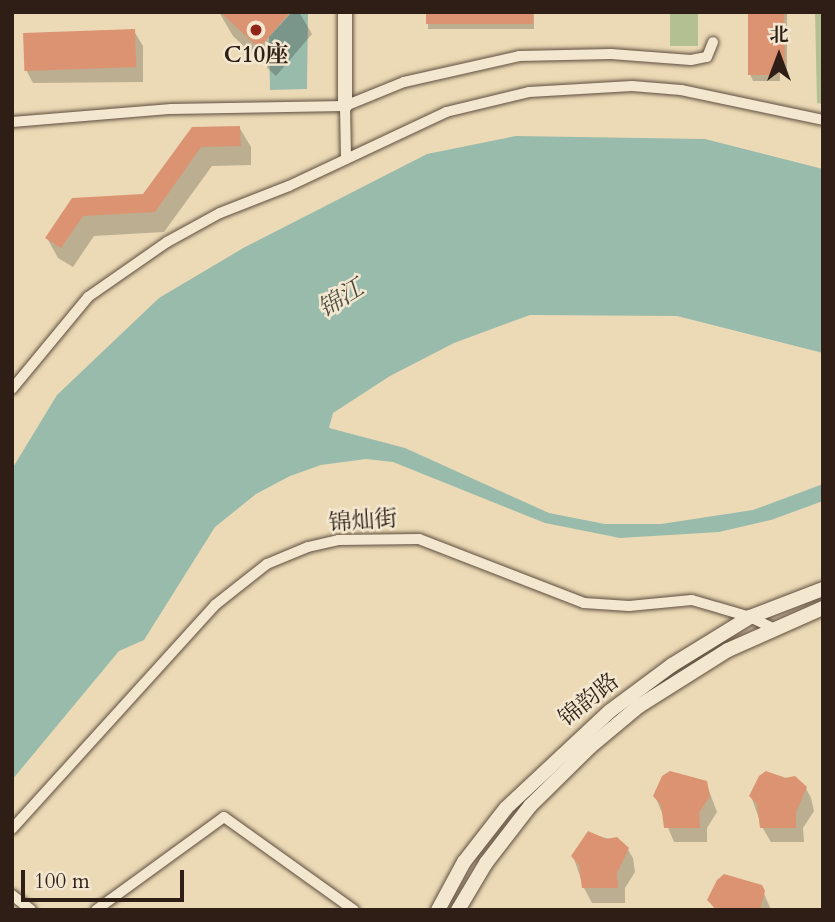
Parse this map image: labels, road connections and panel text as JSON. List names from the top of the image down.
{
  "streets": {
    "street": ["锦灿街", "锦韵路"]
  },
  "crossings": [
    ["锦灿街", "锦韵路"]
  ],
  "water": ["锦江"],
  "places": ["C10座"],
  "scale_bar": "100 m",
  "north": "top"
}
